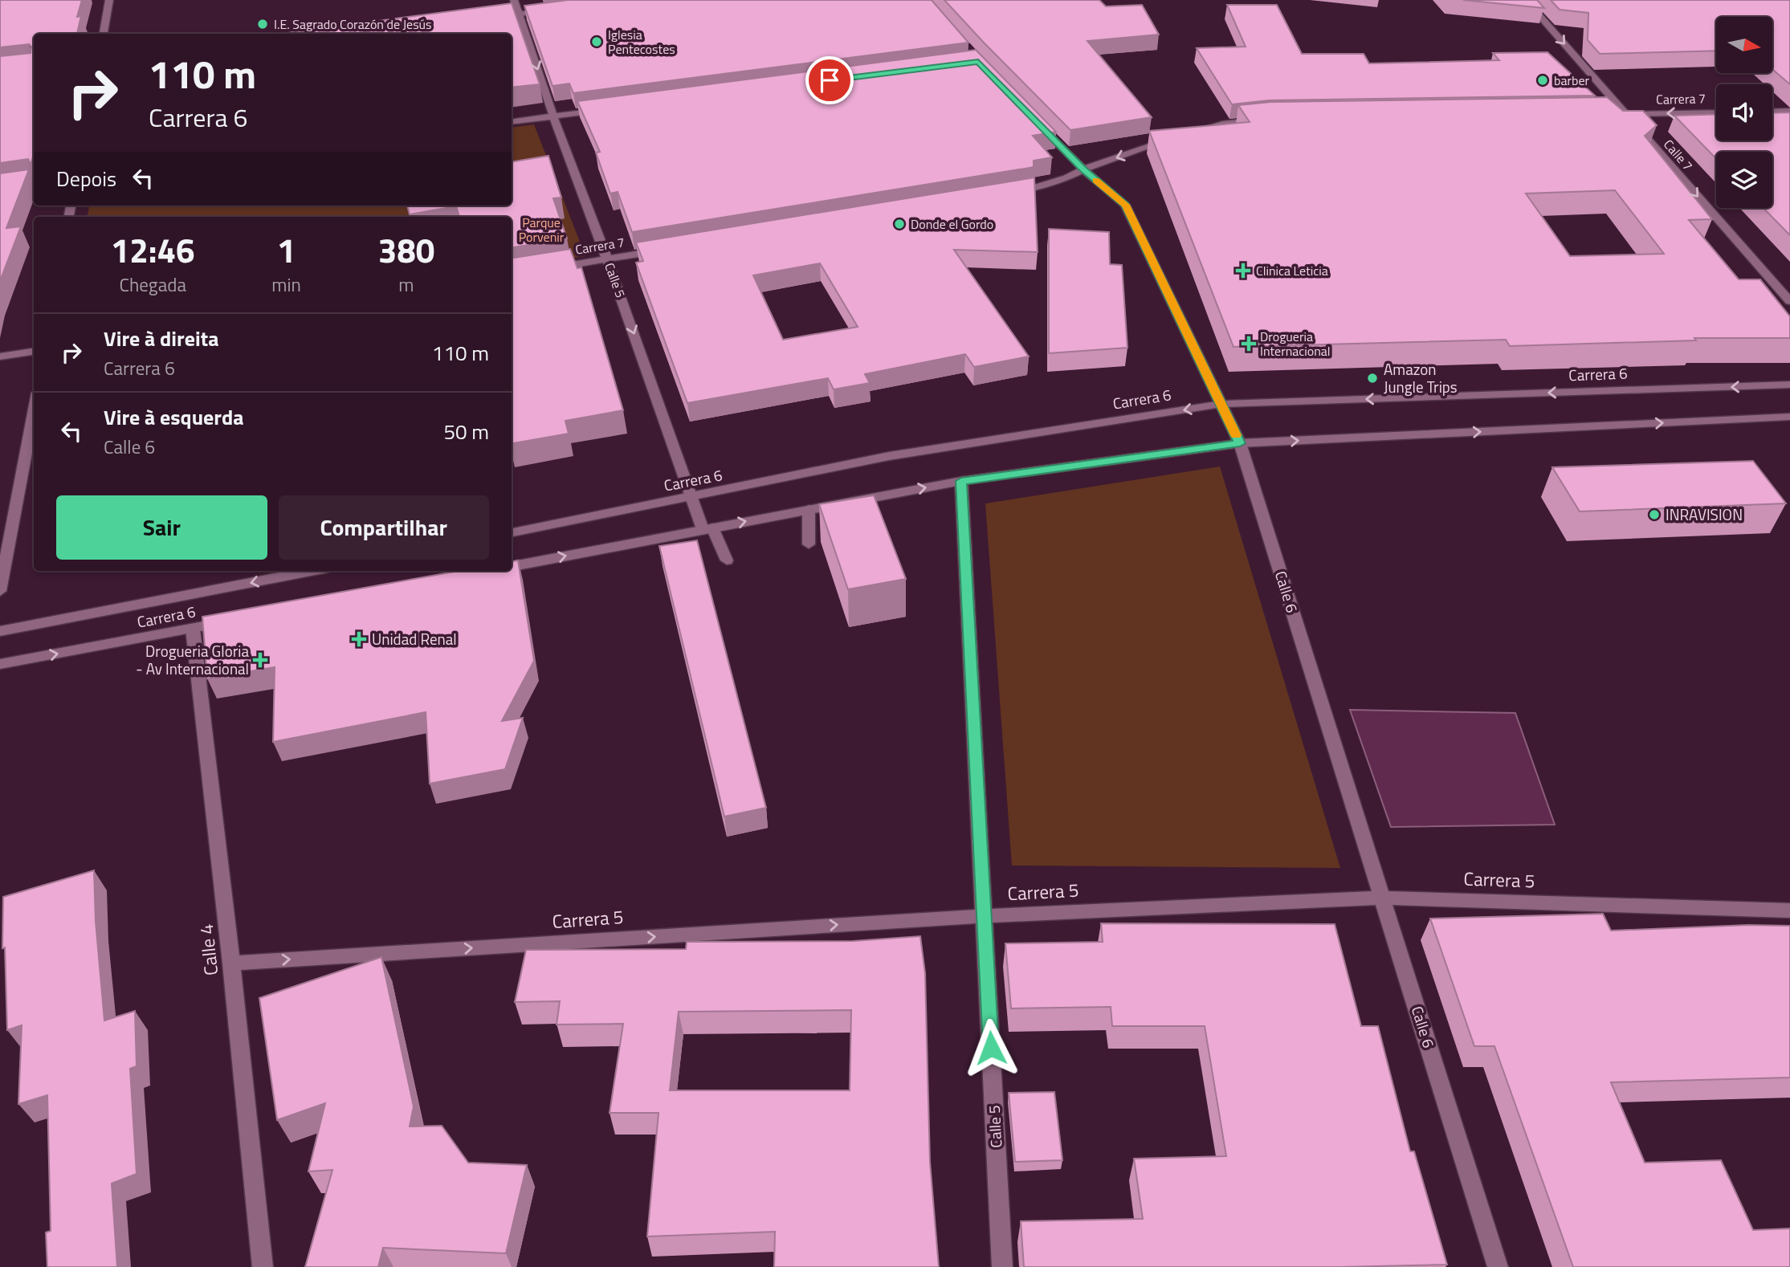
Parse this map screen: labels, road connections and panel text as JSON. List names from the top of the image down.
{
  "streets": {
    "street": [
      "Carrera 7",
      "Calle 7",
      "Calle 5",
      "Carrera 6",
      "Calle 6",
      "Carrera 5",
      "Calle 4"
    ]
  },
  "crossings": [
    ["Carrera 7", "Calle 7"],
    ["Carrera 7", "Calle 5"],
    ["Calle 5", "Carrera 6"],
    ["Calle 5", "Carrera 5"],
    ["Carrera 6", "Calle 6"],
    ["Carrera 6", "Calle 4"],
    ["Calle 6", "Carrera 5"],
    ["Carrera 5", "Calle 4"]
  ],
  "one_way": ["Carrera 7", "Calle 7", "Carrera 5"],
  "parks": ["Parque Porvenir"],
  "places": {
    "other": [
      "I.E. Sagrado Corazón de Jesús",
      "Iglesia Pentecostes",
      "barber",
      "Donde el Gordo",
      "Amazon Jungle Trips",
      "INRAVISION"
    ],
    "health": [
      "Clinica Leticia",
      "Drogueria Internacional",
      "Unidad Renal",
      "Drogueria Gloria - Av Internacional"
    ]
  },
  "north": "right",
  "page": {
    "turn": ["110 m", "Carrera 6"],
    "then": "Depois",
    "eta": [
      "12:46",
      "Chegada",
      "1",
      "min",
      "380",
      "m"
    ],
    "list": [
      {
        "name": "Vire à direita",
        "note": "Carrera 6",
        "value": "110 m"
      },
      {
        "name": "Vire à esquerda",
        "note": "Calle 6",
        "value": "50 m"
      }
    ],
    "buttons": ["Sair", "Compartilhar"]
  }
}
